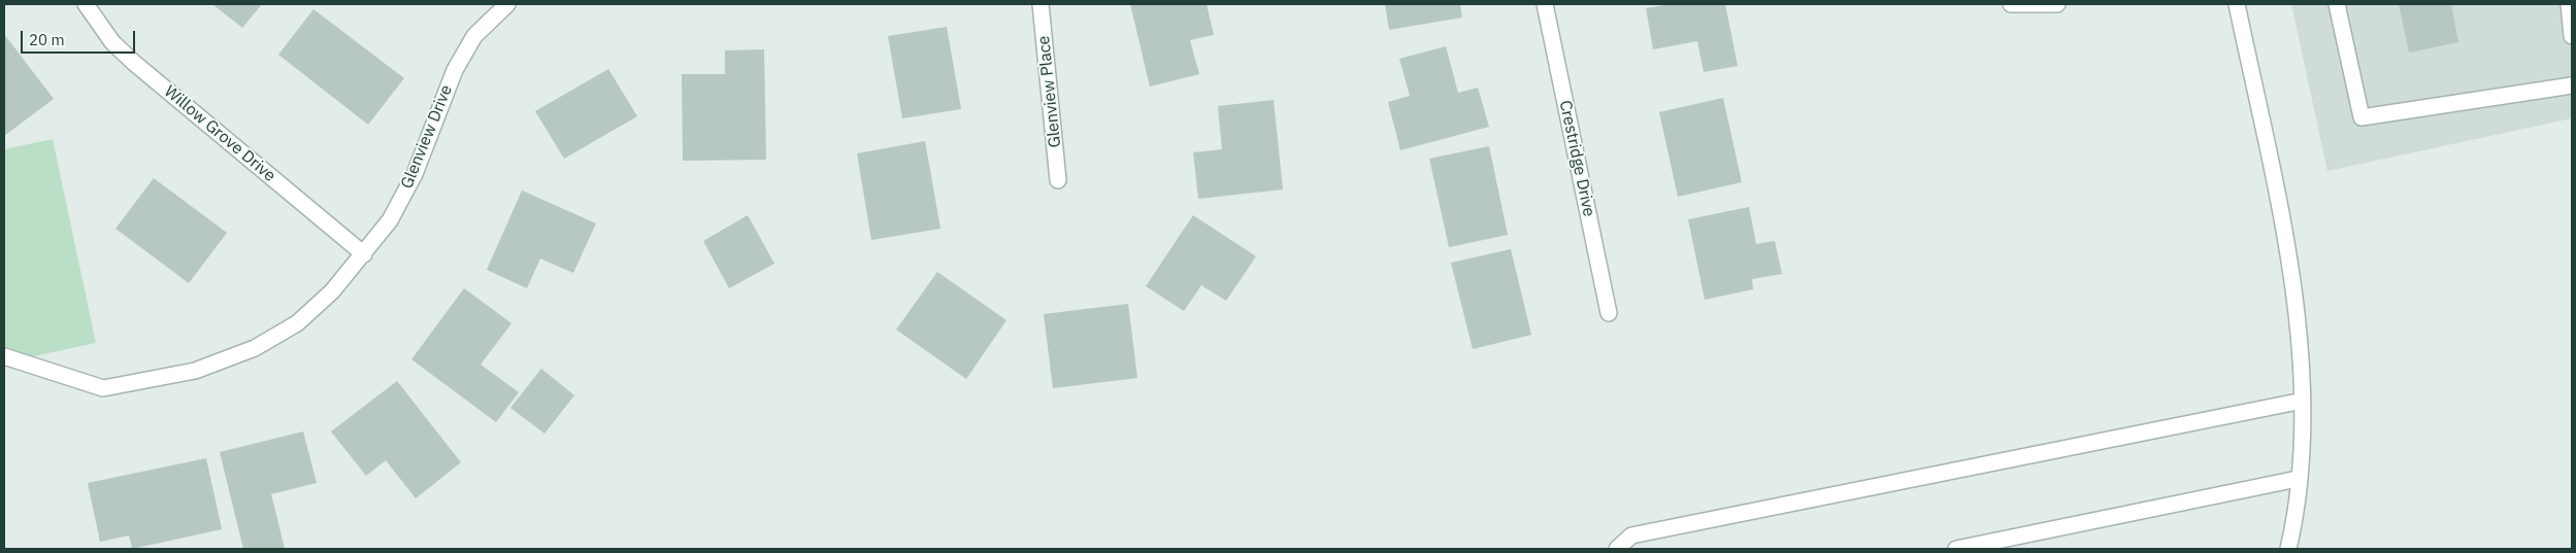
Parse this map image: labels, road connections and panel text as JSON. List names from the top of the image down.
{
  "streets": {
    "street": [
      "Glenview Place",
      "Willow Grove Drive",
      "Glenview Drive",
      "Crestridge Drive"
    ]
  },
  "crossings": [
    ["Willow Grove Drive", "Glenview Drive"]
  ],
  "scale_bar": "20 m"
}
